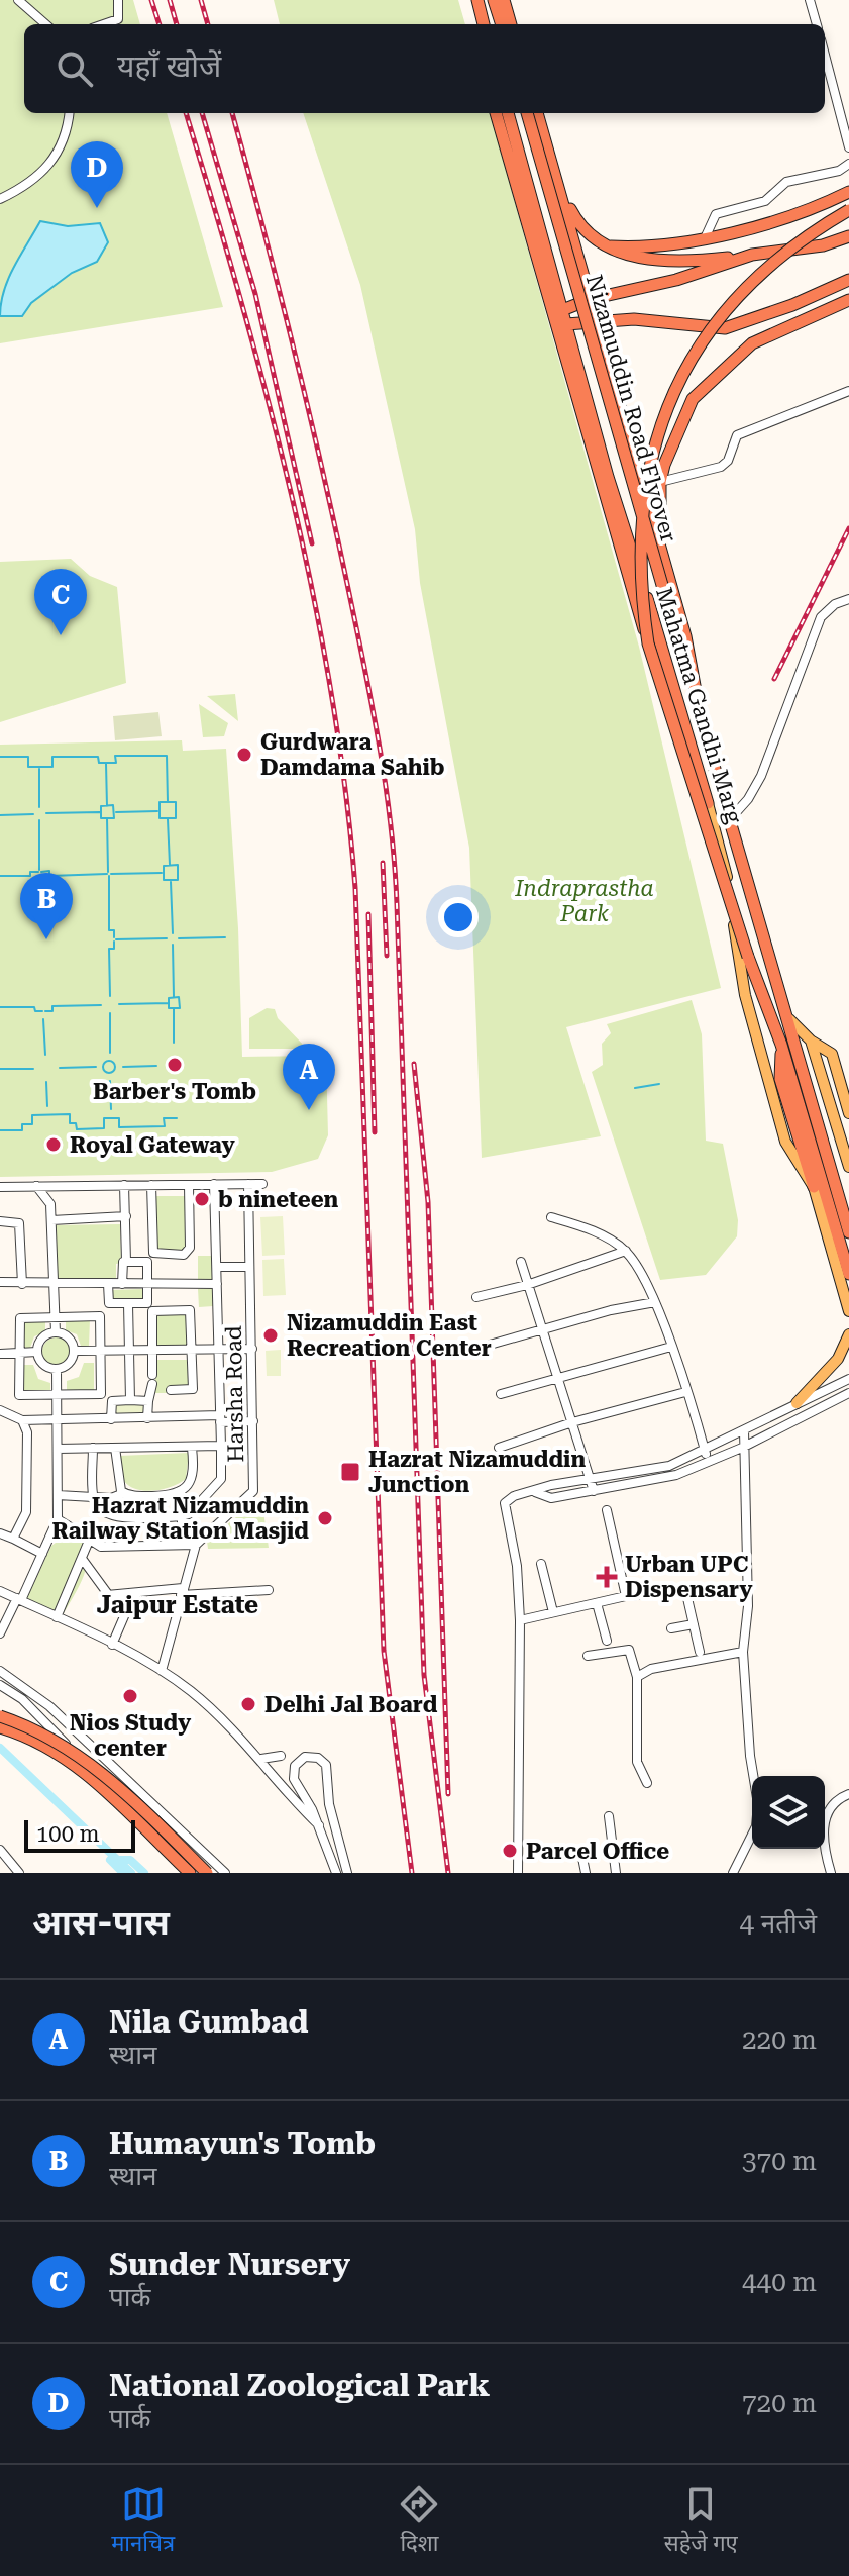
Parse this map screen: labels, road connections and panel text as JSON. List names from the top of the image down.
{
  "streets": {
    "highway": ["Nizamuddin Road Flyover", "Mahatma Gandhi Marg"],
    "street": ["Harsha Road"]
  },
  "crossings": [
    ["Nizamuddin Road Flyover", "Mahatma Gandhi Marg"]
  ],
  "districts": ["Jaipur Estate"],
  "parks": ["Indraprastha Park"],
  "places": {
    "other": [
      "Gurdwara Damdama Sahib",
      "Barber's Tomb",
      "Royal Gateway",
      "b nineteen",
      "Nizamuddin East Recreation Center",
      "Hazrat Nizamuddin Railway Station Masjid",
      "Nios Study center",
      "Delhi Jal Board",
      "Parcel Office"
    ],
    "transit": ["Hazrat Nizamuddin Junction"],
    "health": ["Urban UPC Dispensary"]
  },
  "scale_bar": "100 m",
  "page": {
    "search": "यहाँ खोजें",
    "pins": [
      "D",
      "C",
      "B",
      "A"
    ],
    "scale": "100 m",
    "heading": ["आस-पास", "4 नतीजे"],
    "list": [
      {
        "mark": "A",
        "name": "Nila Gumbad",
        "note": "स्थान",
        "value": "220 m"
      },
      {
        "mark": "B",
        "name": "Humayun's Tomb",
        "note": "स्थान",
        "value": "370 m"
      },
      {
        "mark": "C",
        "name": "Sunder Nursery",
        "note": "पार्क",
        "value": "440 m"
      },
      {
        "mark": "D",
        "name": "National Zoological Park",
        "note": "पार्क",
        "value": "720 m"
      }
    ],
    "nav": ["मानचित्र", "दिशा", "सहेजे गए"]
  }
}
